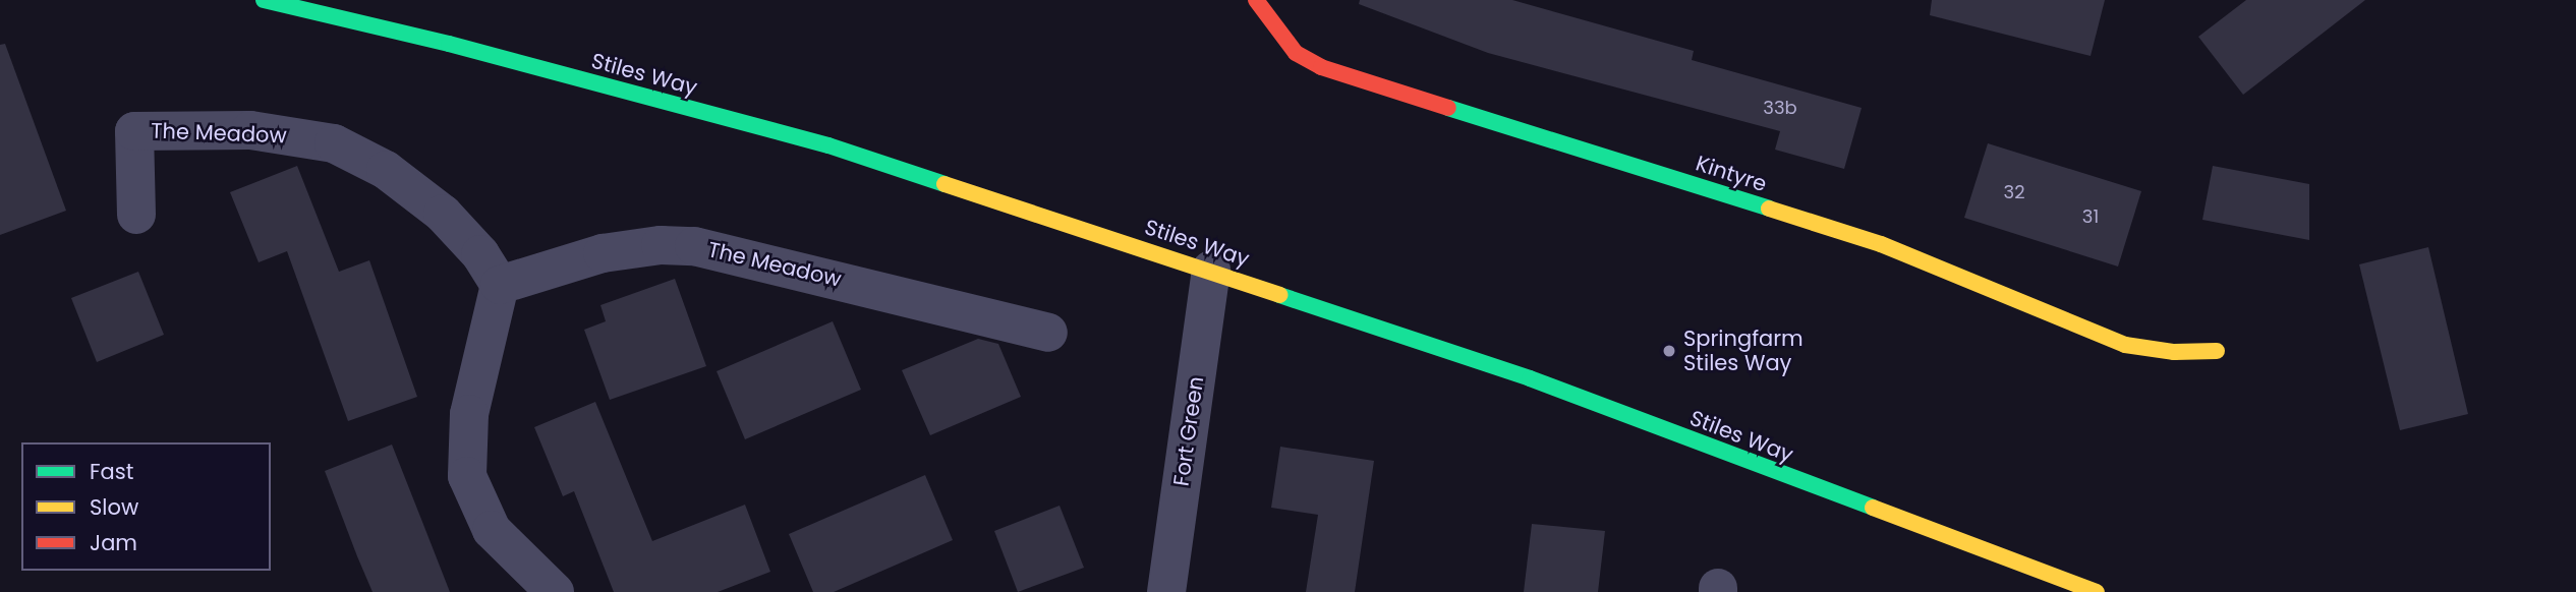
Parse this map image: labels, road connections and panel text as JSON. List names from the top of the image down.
{
  "streets": {
    "main road": ["Stiles Way", "Kintyre"],
    "street": ["The Meadow", "Fort Green"]
  },
  "crossings": [
    ["Stiles Way", "Fort Green"]
  ],
  "places": ["Springfarm Stiles Way"],
  "house_numbers": ["33b", "32", "31"],
  "legend": ["Fast", "Slow", "Jam"]
}
